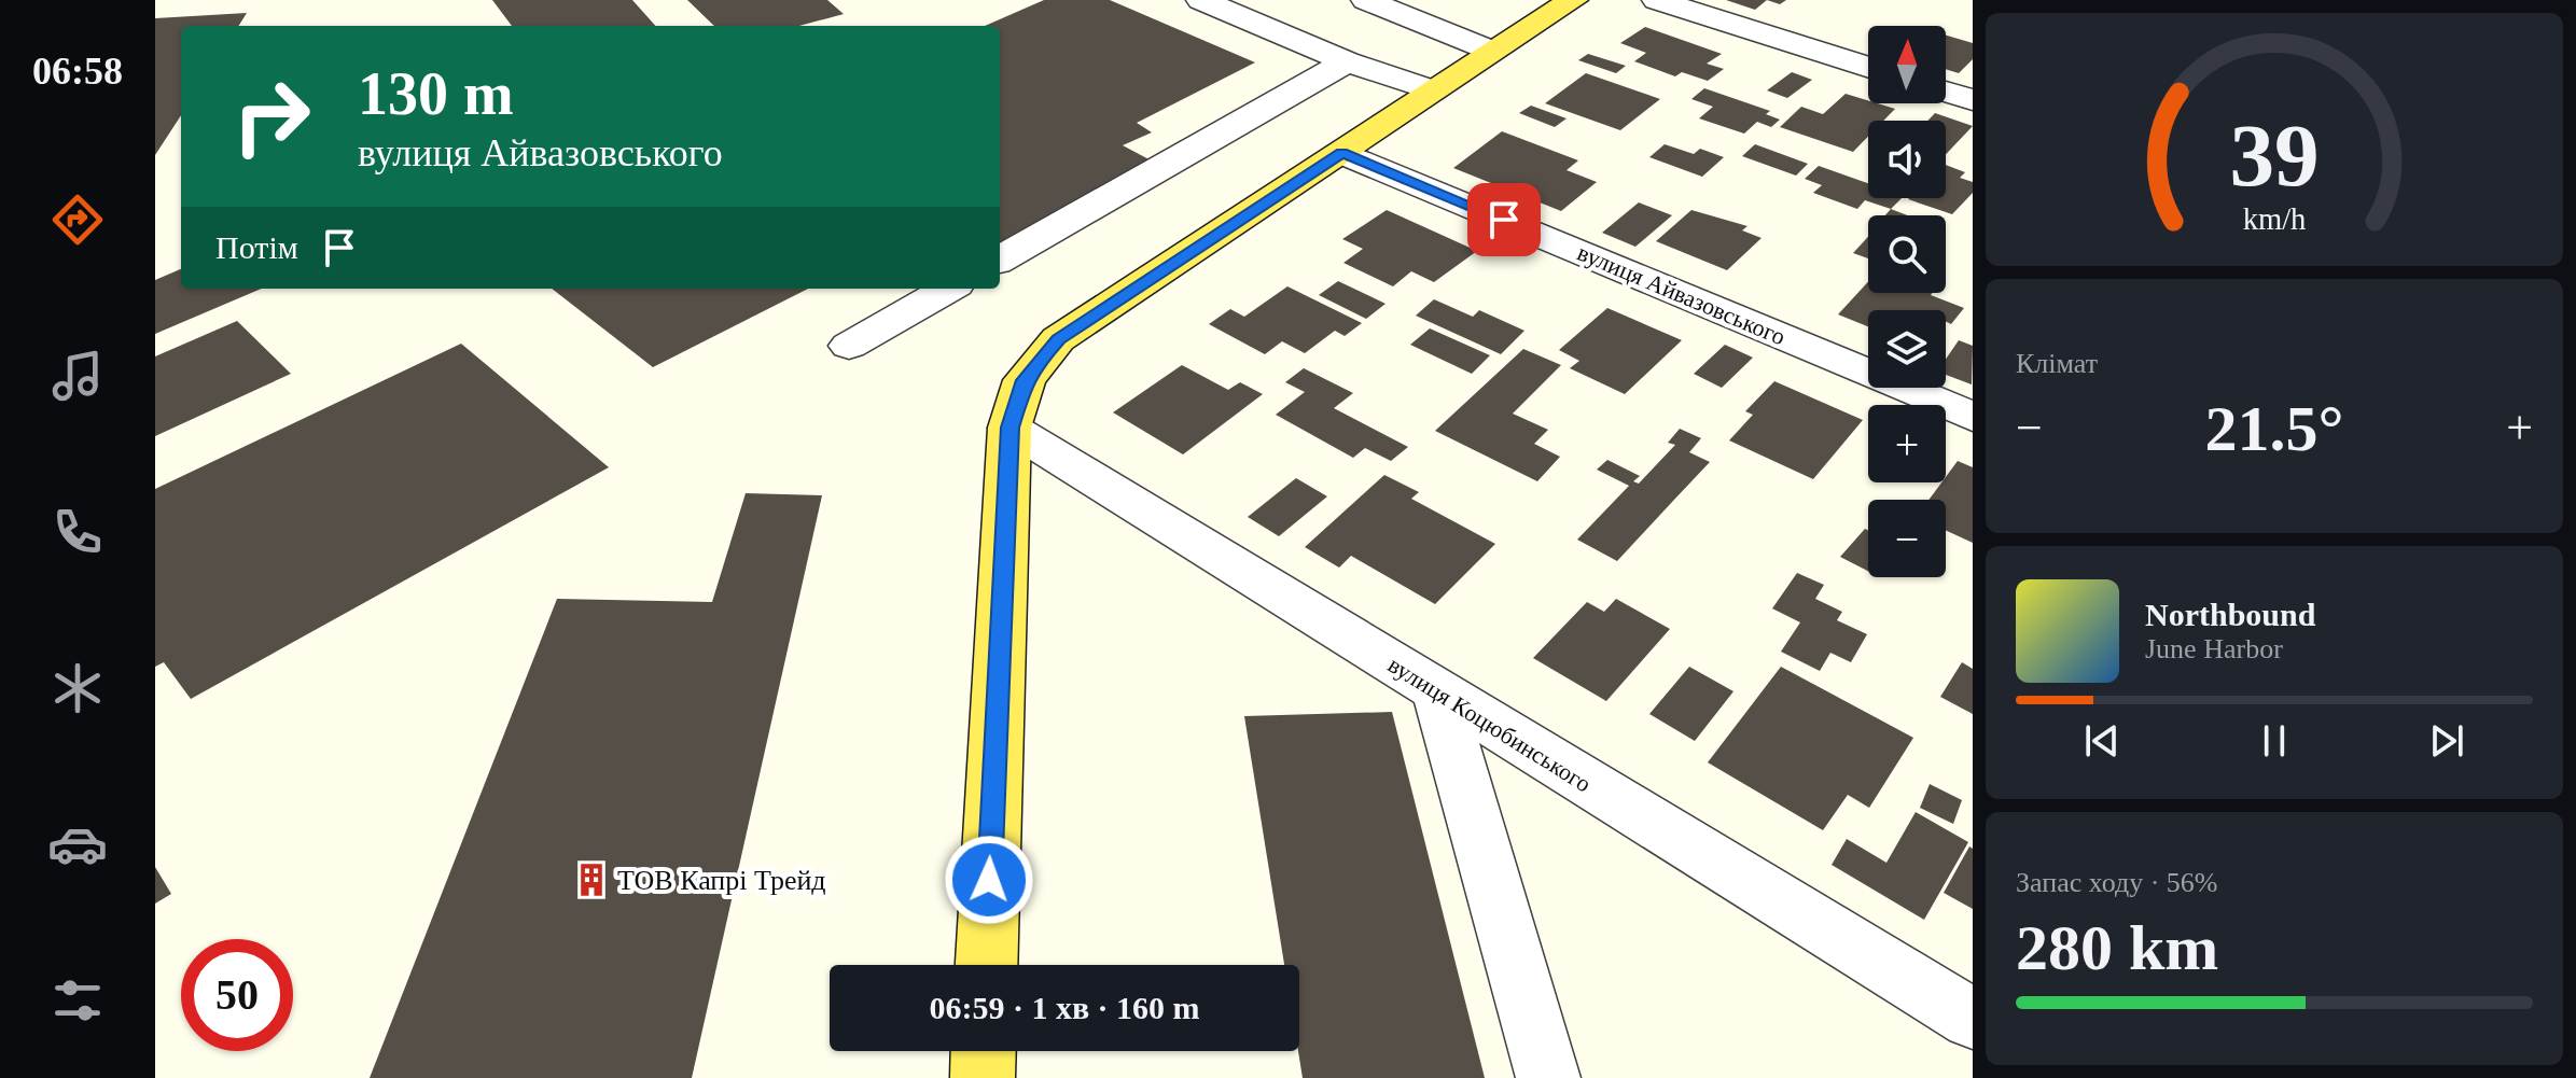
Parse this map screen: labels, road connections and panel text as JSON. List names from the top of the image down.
{
  "streets": {
    "street": ["вулиця Айвазовського", "вулиця Коцюбинського"]
  },
  "places": {
    "building": ["ТОВ Капрі Трейд"]
  },
  "north": "top",
  "page": {
    "tabs": "06:58",
    "map_buttons": ["+", "−"],
    "turn": ["130 m", "вулиця Айвазовського"],
    "then": "Потім",
    "tile": [
      "Клімат",
      ["Запас ходу · 56%", "280 km"]
    ],
    "heat": ["−", "21.5°", "+"],
    "song": ["Northbound", "June Harbor"],
    "limit": "50",
    "trip": "06:59 · 1 хв · 160 m",
    "gauge": ["39", "km/h"]
  }
}
